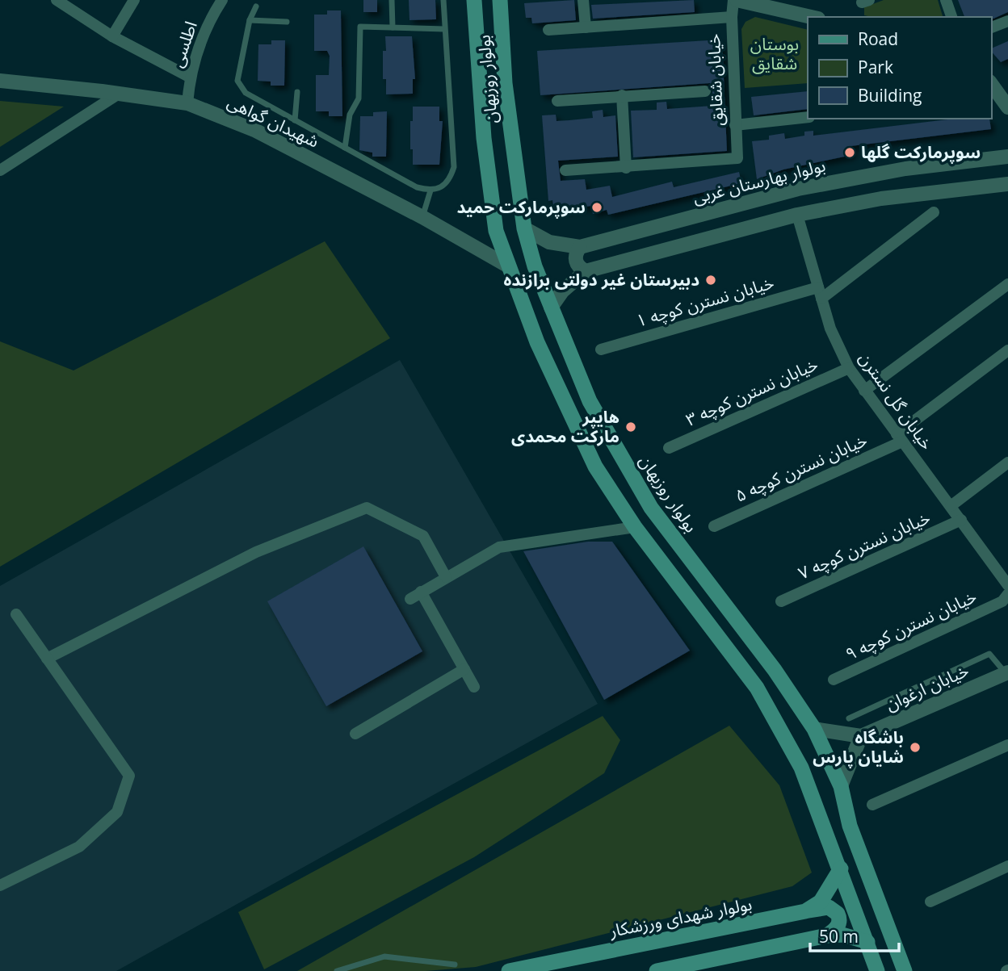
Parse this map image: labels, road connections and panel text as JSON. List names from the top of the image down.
{
  "streets": {
    "main road": ["بولوار روزبهان", "بولوار شهدای ورزشکار"],
    "street": [
      "اطلسی",
      "خیابان شقایق",
      "شهیدان گواهی",
      "بولوار بهارستان غربی",
      "خیابان نسترن کوچه ۱",
      "خیابان نسترن کوچه ۳",
      "خیابان گل نسترن",
      "خیابان نسترن کوچه ۵",
      "خیابان نسترن کوچه ۷",
      "خیابان نسترن کوچه ۹",
      "خیابان ارغوان"
    ]
  },
  "crossings": [
    ["اطلسی", "شهیدان گواهی"],
    ["بولوار روزبهان", "شهیدان گواهی"],
    ["بولوار روزبهان", "بولوار بهارستان غربی"],
    ["بولوار روزبهان", "بولوار شهدای ورزشکار"],
    ["خیابان نسترن کوچه ۱", "خیابان گل نسترن"],
    ["خیابان نسترن کوچه ۳", "خیابان گل نسترن"],
    ["خیابان گل نسترن", "خیابان نسترن کوچه ۵"],
    ["خیابان گل نسترن", "خیابان نسترن کوچه ۷"]
  ],
  "parks": ["بوستان شقایق"],
  "places": [
    "سوپرمارکت گلها",
    "سوپرمارکت حمید",
    "دبیرستان غیر دولتی برازنده",
    "هایپر مارکت محمدی",
    "باشگاه شایان پارس"
  ],
  "legend": ["Road", "Park", "Building"],
  "scale_bar": "50 m"
}
